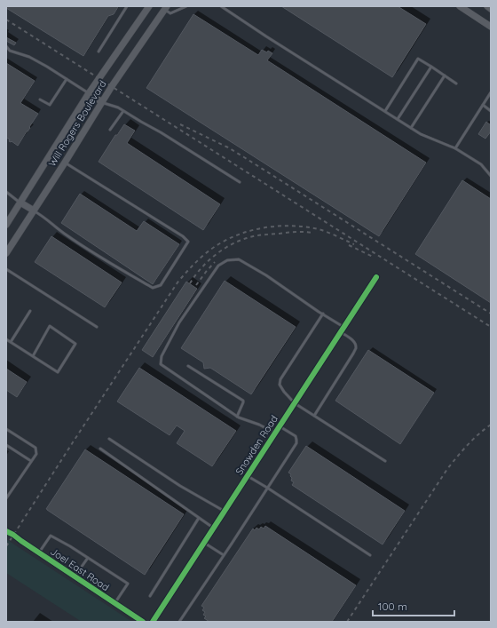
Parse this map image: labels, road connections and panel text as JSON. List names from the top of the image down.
{
  "streets": {
    "main road": ["Will Rogers Boulevard"],
    "street": ["Snowden Road", "Joel East Road"]
  },
  "scale_bar": "100 m"
}
